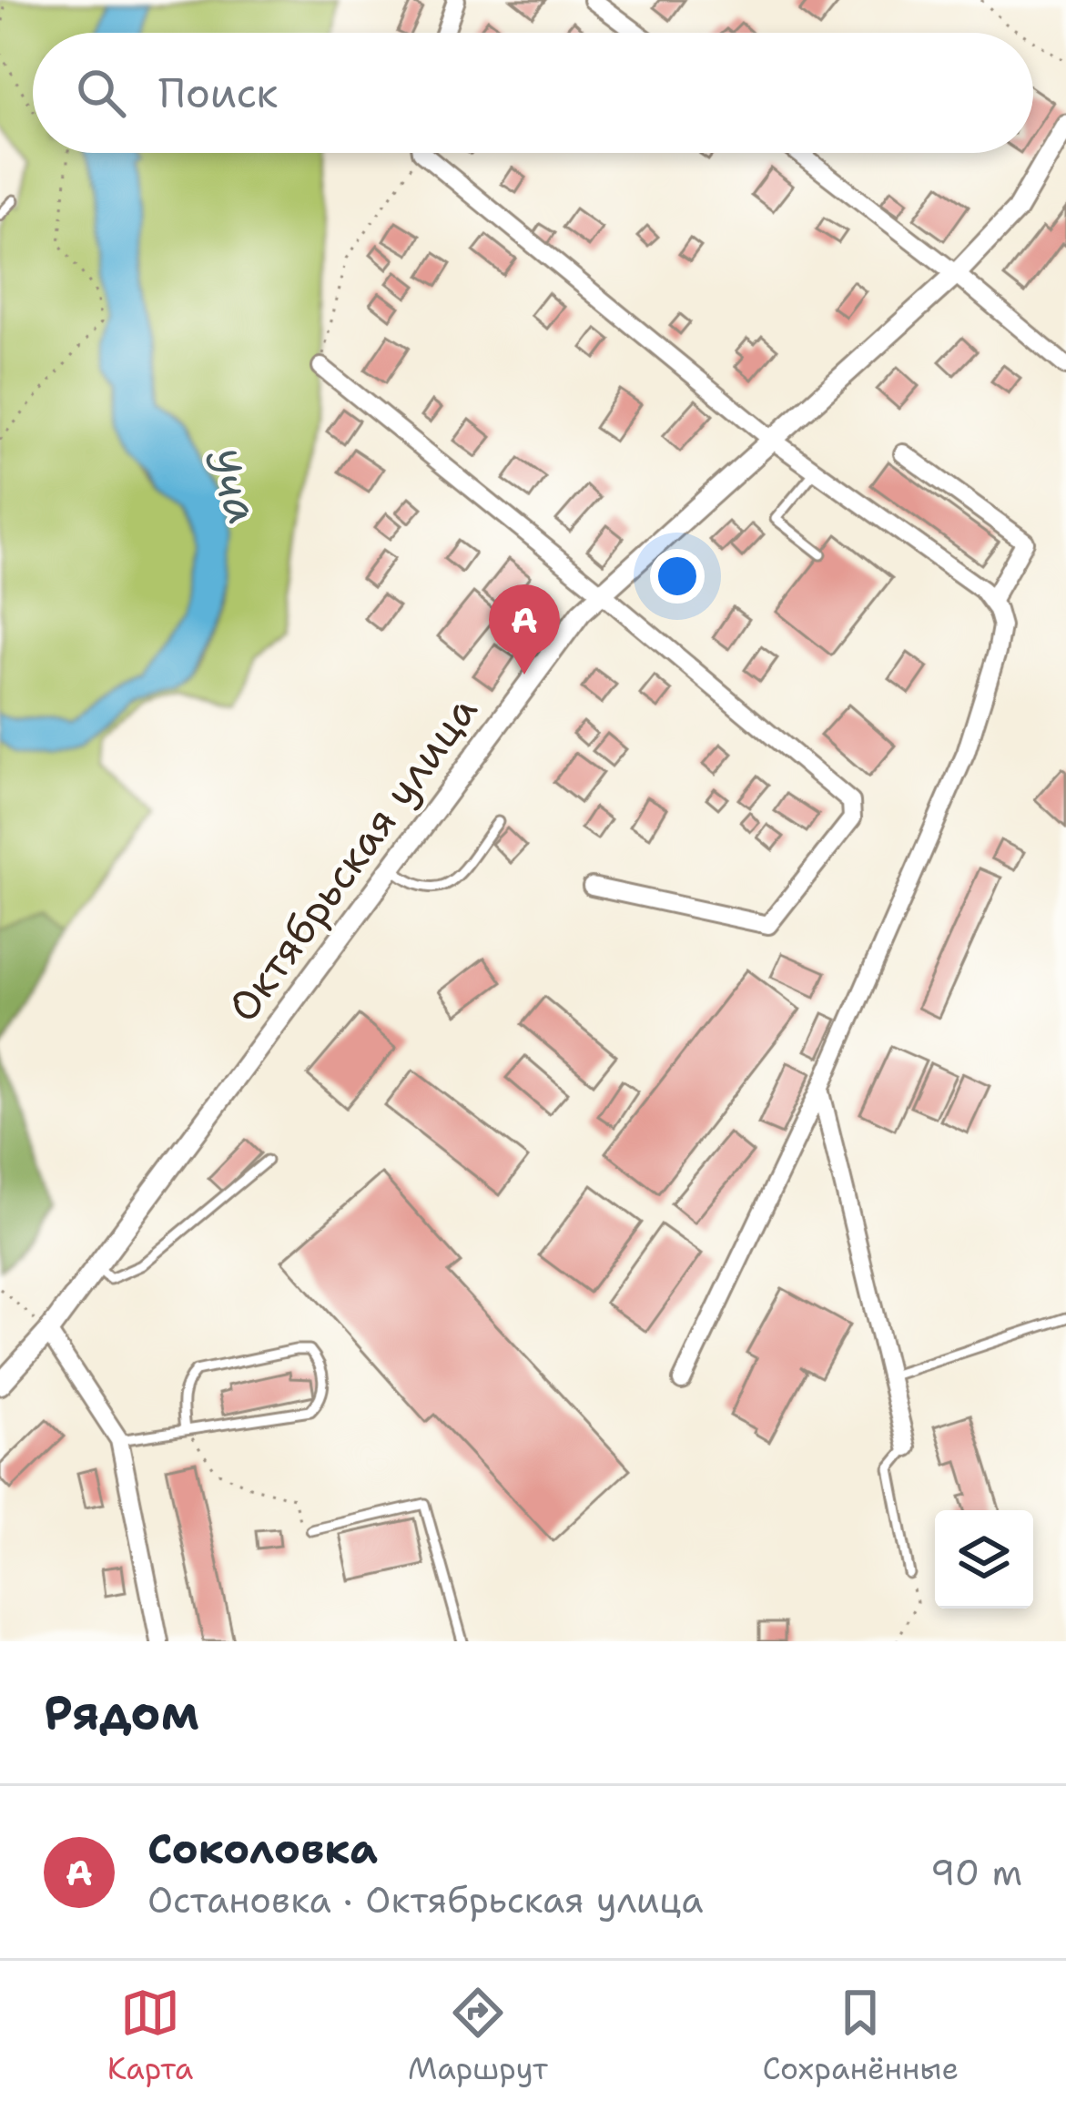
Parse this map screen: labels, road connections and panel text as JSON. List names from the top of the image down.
{
  "streets": {
    "street": ["Октябрьская улица"]
  },
  "water": ["Уча"],
  "page": {
    "search": "Поиск",
    "pins": "A",
    "heading": "Рядом",
    "list": [
      {
        "mark": "A",
        "name": "Соколовка",
        "note": "Остановка · Октябрьская улица",
        "value": "90 m"
      }
    ],
    "nav": ["Карта", "Маршрут", "Сохранённые"]
  }
}
